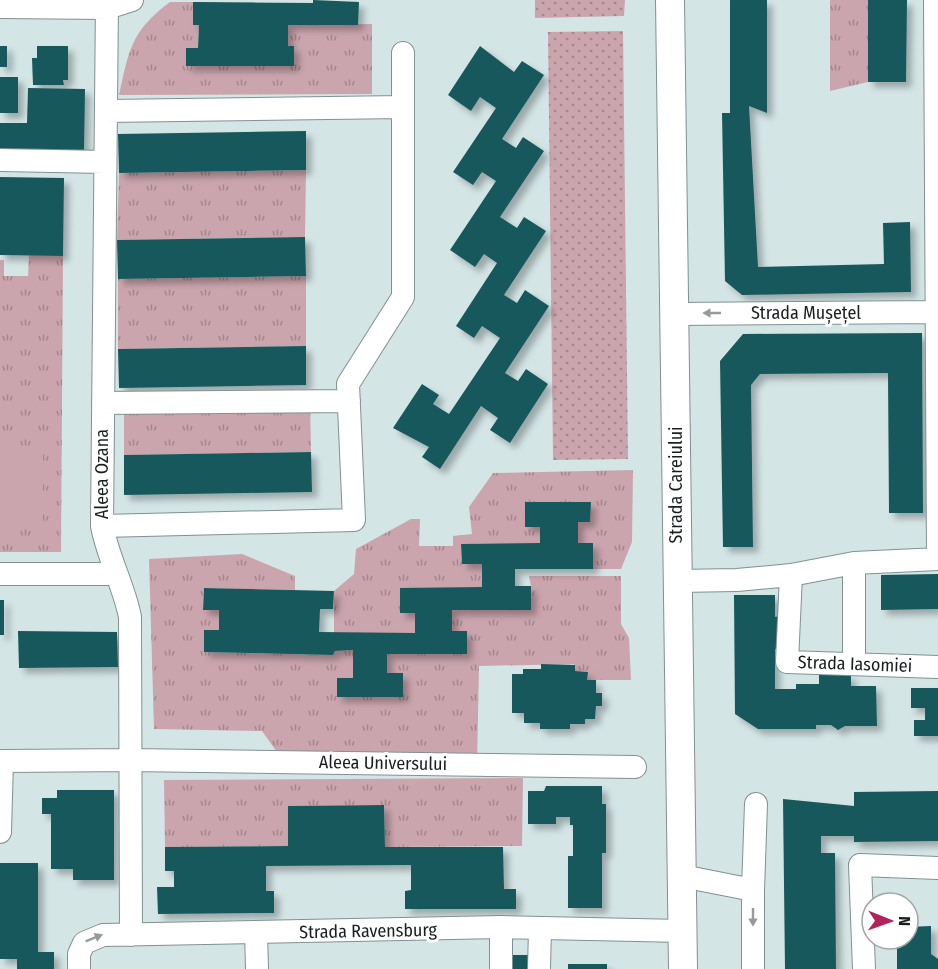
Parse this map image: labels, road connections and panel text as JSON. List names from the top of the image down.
{
  "streets": {
    "main road": ["Strada Careiului"],
    "street": [
      "Strada Mușețel",
      "Aleea Ozana",
      "Strada Iasomiei",
      "Aleea Universului",
      "Strada Ravensburg"
    ]
  },
  "crossings": [
    ["Strada Mușețel", "Strada Careiului"],
    ["Aleea Ozana", "Aleea Universului"],
    ["Aleea Ozana", "Strada Ravensburg"],
    ["Strada Careiului", "Strada Ravensburg"]
  ],
  "one_way": ["Strada Mușețel"],
  "north": "right"
}
